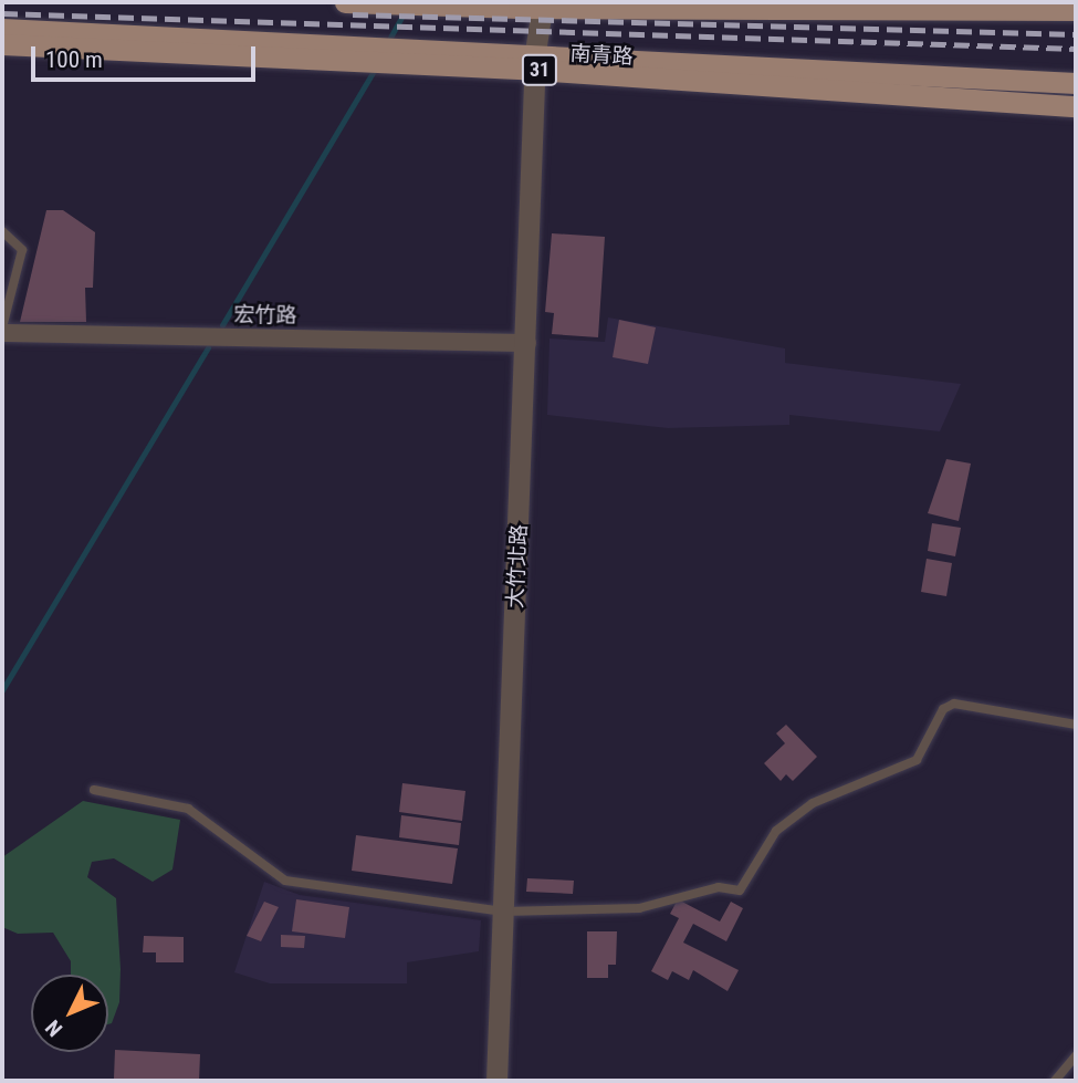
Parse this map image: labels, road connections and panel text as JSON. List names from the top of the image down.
{
  "streets": {
    "main road": ["南青路", "31"],
    "street": ["宏竹路", "大竹北路"]
  },
  "crossings": [
    ["南青路", "31"],
    ["南青路", "大竹北路"],
    ["31", "大竹北路"],
    ["宏竹路", "大竹北路"]
  ],
  "scale_bar": "100 m",
  "north": "bottom left"
}
